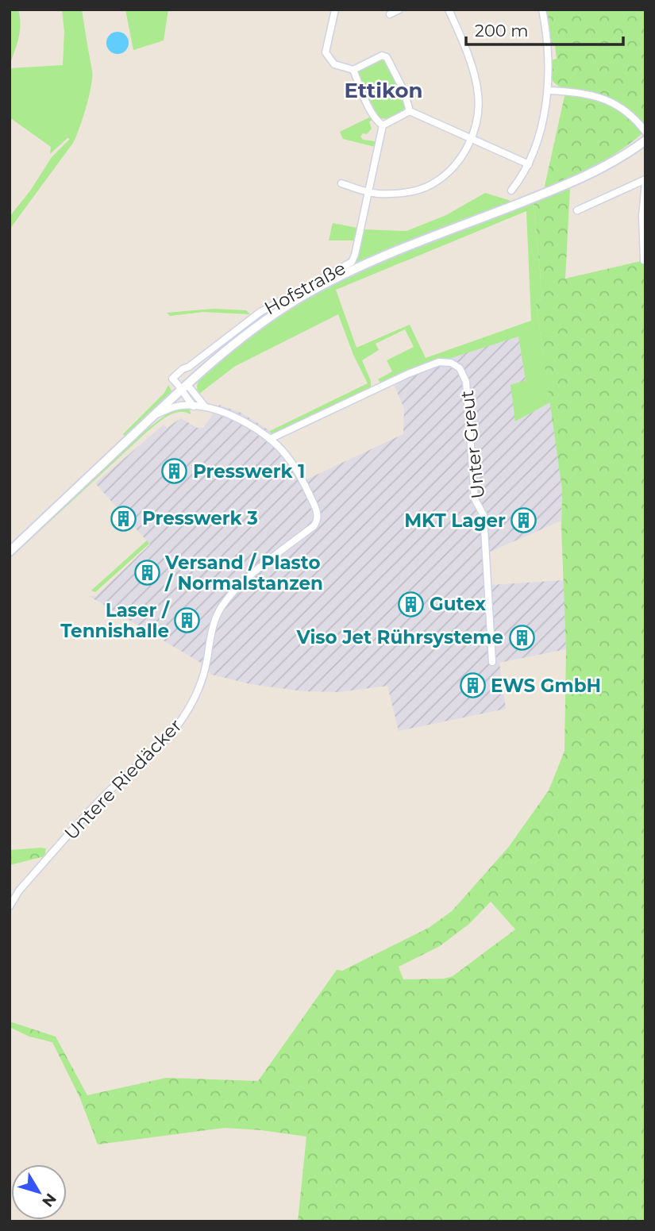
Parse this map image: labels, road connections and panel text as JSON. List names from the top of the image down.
{
  "streets": {
    "street": ["Hofstraße", "Unter Greut", "Untere Riedäcker"]
  },
  "crossings": [
    ["Hofstraße", "Untere Riedäcker"],
    ["Unter Greut", "Untere Riedäcker"]
  ],
  "districts": ["Ettikon"],
  "places": {
    "building": [
      "Presswerk 1",
      "Presswerk 3",
      "MKT Lager",
      "Versand / Plasto / Normalstanzen",
      "Gutex",
      "Laser / Tennishalle",
      "Viso Jet Rührsysteme",
      "EWS GmbH"
    ]
  },
  "scale_bar": "200 m",
  "north": "bottom right"
}
